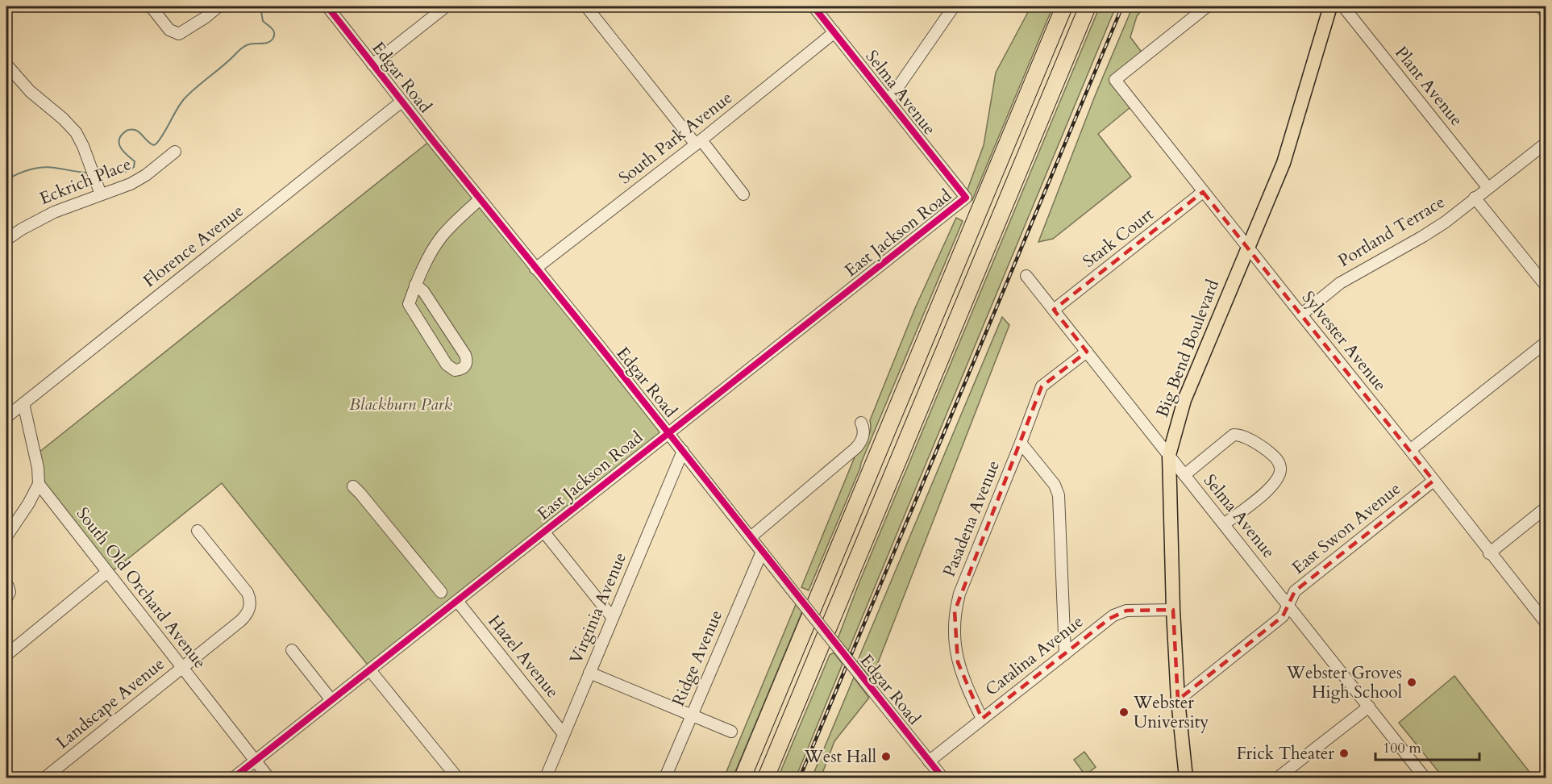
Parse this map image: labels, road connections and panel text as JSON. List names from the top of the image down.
{
  "streets": {
    "main road": ["Big Bend Boulevard"],
    "street": [
      "Edgar Road",
      "Plant Avenue",
      "Selma Avenue",
      "South Park Avenue",
      "Eckrich Place",
      "Portland Terrace",
      "East Jackson Road",
      "Stark Court",
      "Florence Avenue",
      "Sylvester Avenue",
      "Pasadena Avenue",
      "East Swon Avenue",
      "South Old Orchard Avenue",
      "Virginia Avenue",
      "Catalina Avenue",
      "Hazel Avenue",
      "Ridge Avenue",
      "Landscape Avenue"
    ]
  },
  "crossings": [
    ["Edgar Road", "South Park Avenue"],
    ["Edgar Road", "East Jackson Road"],
    ["Edgar Road", "Florence Avenue"],
    ["Edgar Road", "Virginia Avenue"],
    ["Edgar Road", "Catalina Avenue"],
    ["Edgar Road", "Ridge Avenue"],
    ["Plant Avenue", "Portland Terrace"],
    ["Selma Avenue", "South Park Avenue"],
    ["Selma Avenue", "East Jackson Road"],
    ["Selma Avenue", "Stark Court"],
    ["Selma Avenue", "Big Bend Boulevard"],
    ["Selma Avenue", "Pasadena Avenue"],
    ["Selma Avenue", "East Swon Avenue"],
    ["Portland Terrace", "Sylvester Avenue"],
    ["East Jackson Road", "South Old Orchard Avenue"],
    ["East Jackson Road", "Hazel Avenue"],
    ["Stark Court", "Sylvester Avenue"],
    ["Sylvester Avenue", "Big Bend Boulevard"],
    ["Sylvester Avenue", "East Swon Avenue"],
    ["Big Bend Boulevard", "East Swon Avenue"],
    ["Big Bend Boulevard", "Catalina Avenue"],
    ["Pasadena Avenue", "Catalina Avenue"],
    ["South Old Orchard Avenue", "Landscape Avenue"],
    ["Virginia Avenue", "Hazel Avenue"]
  ],
  "parks": ["Blackburn Park"],
  "places": [
    "Webster Groves High School",
    "Webster University",
    "Frick Theater",
    "West Hall"
  ],
  "scale_bar": "100 m"
}
